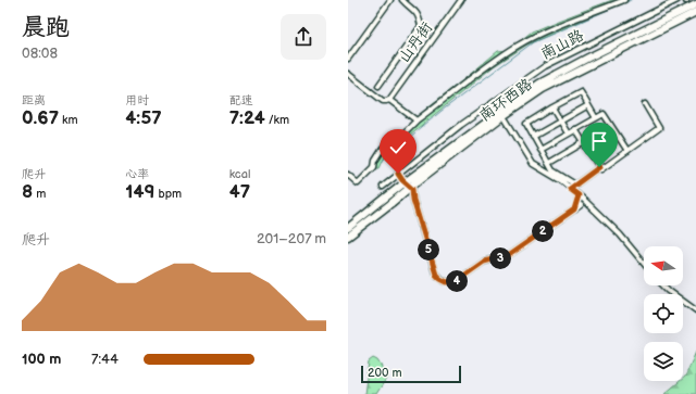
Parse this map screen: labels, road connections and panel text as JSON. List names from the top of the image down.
{
  "streets": {
    "highway": ["南环西路"],
    "street": ["山丹街", "南山路"]
  },
  "scale_bar": "200 m",
  "north": "left",
  "page": {
    "heading": ["晨跑", "08:08"],
    "stats": [
      ["距离", "0.67 km"],
      ["用时", "4:57"],
      ["配速", "7:24 /km"],
      ["爬升", "8 m"],
      ["心率", "149 bpm"],
      ["kcal", "47"]
    ],
    "pins": [
      "2",
      "5",
      "3",
      "4"
    ],
    "chart": ["爬升", "201–207 m"],
    "list": [
      {
        "name": "100 m",
        "note": "7:44"
      }
    ],
    "scale": "200 m"
  }
}
